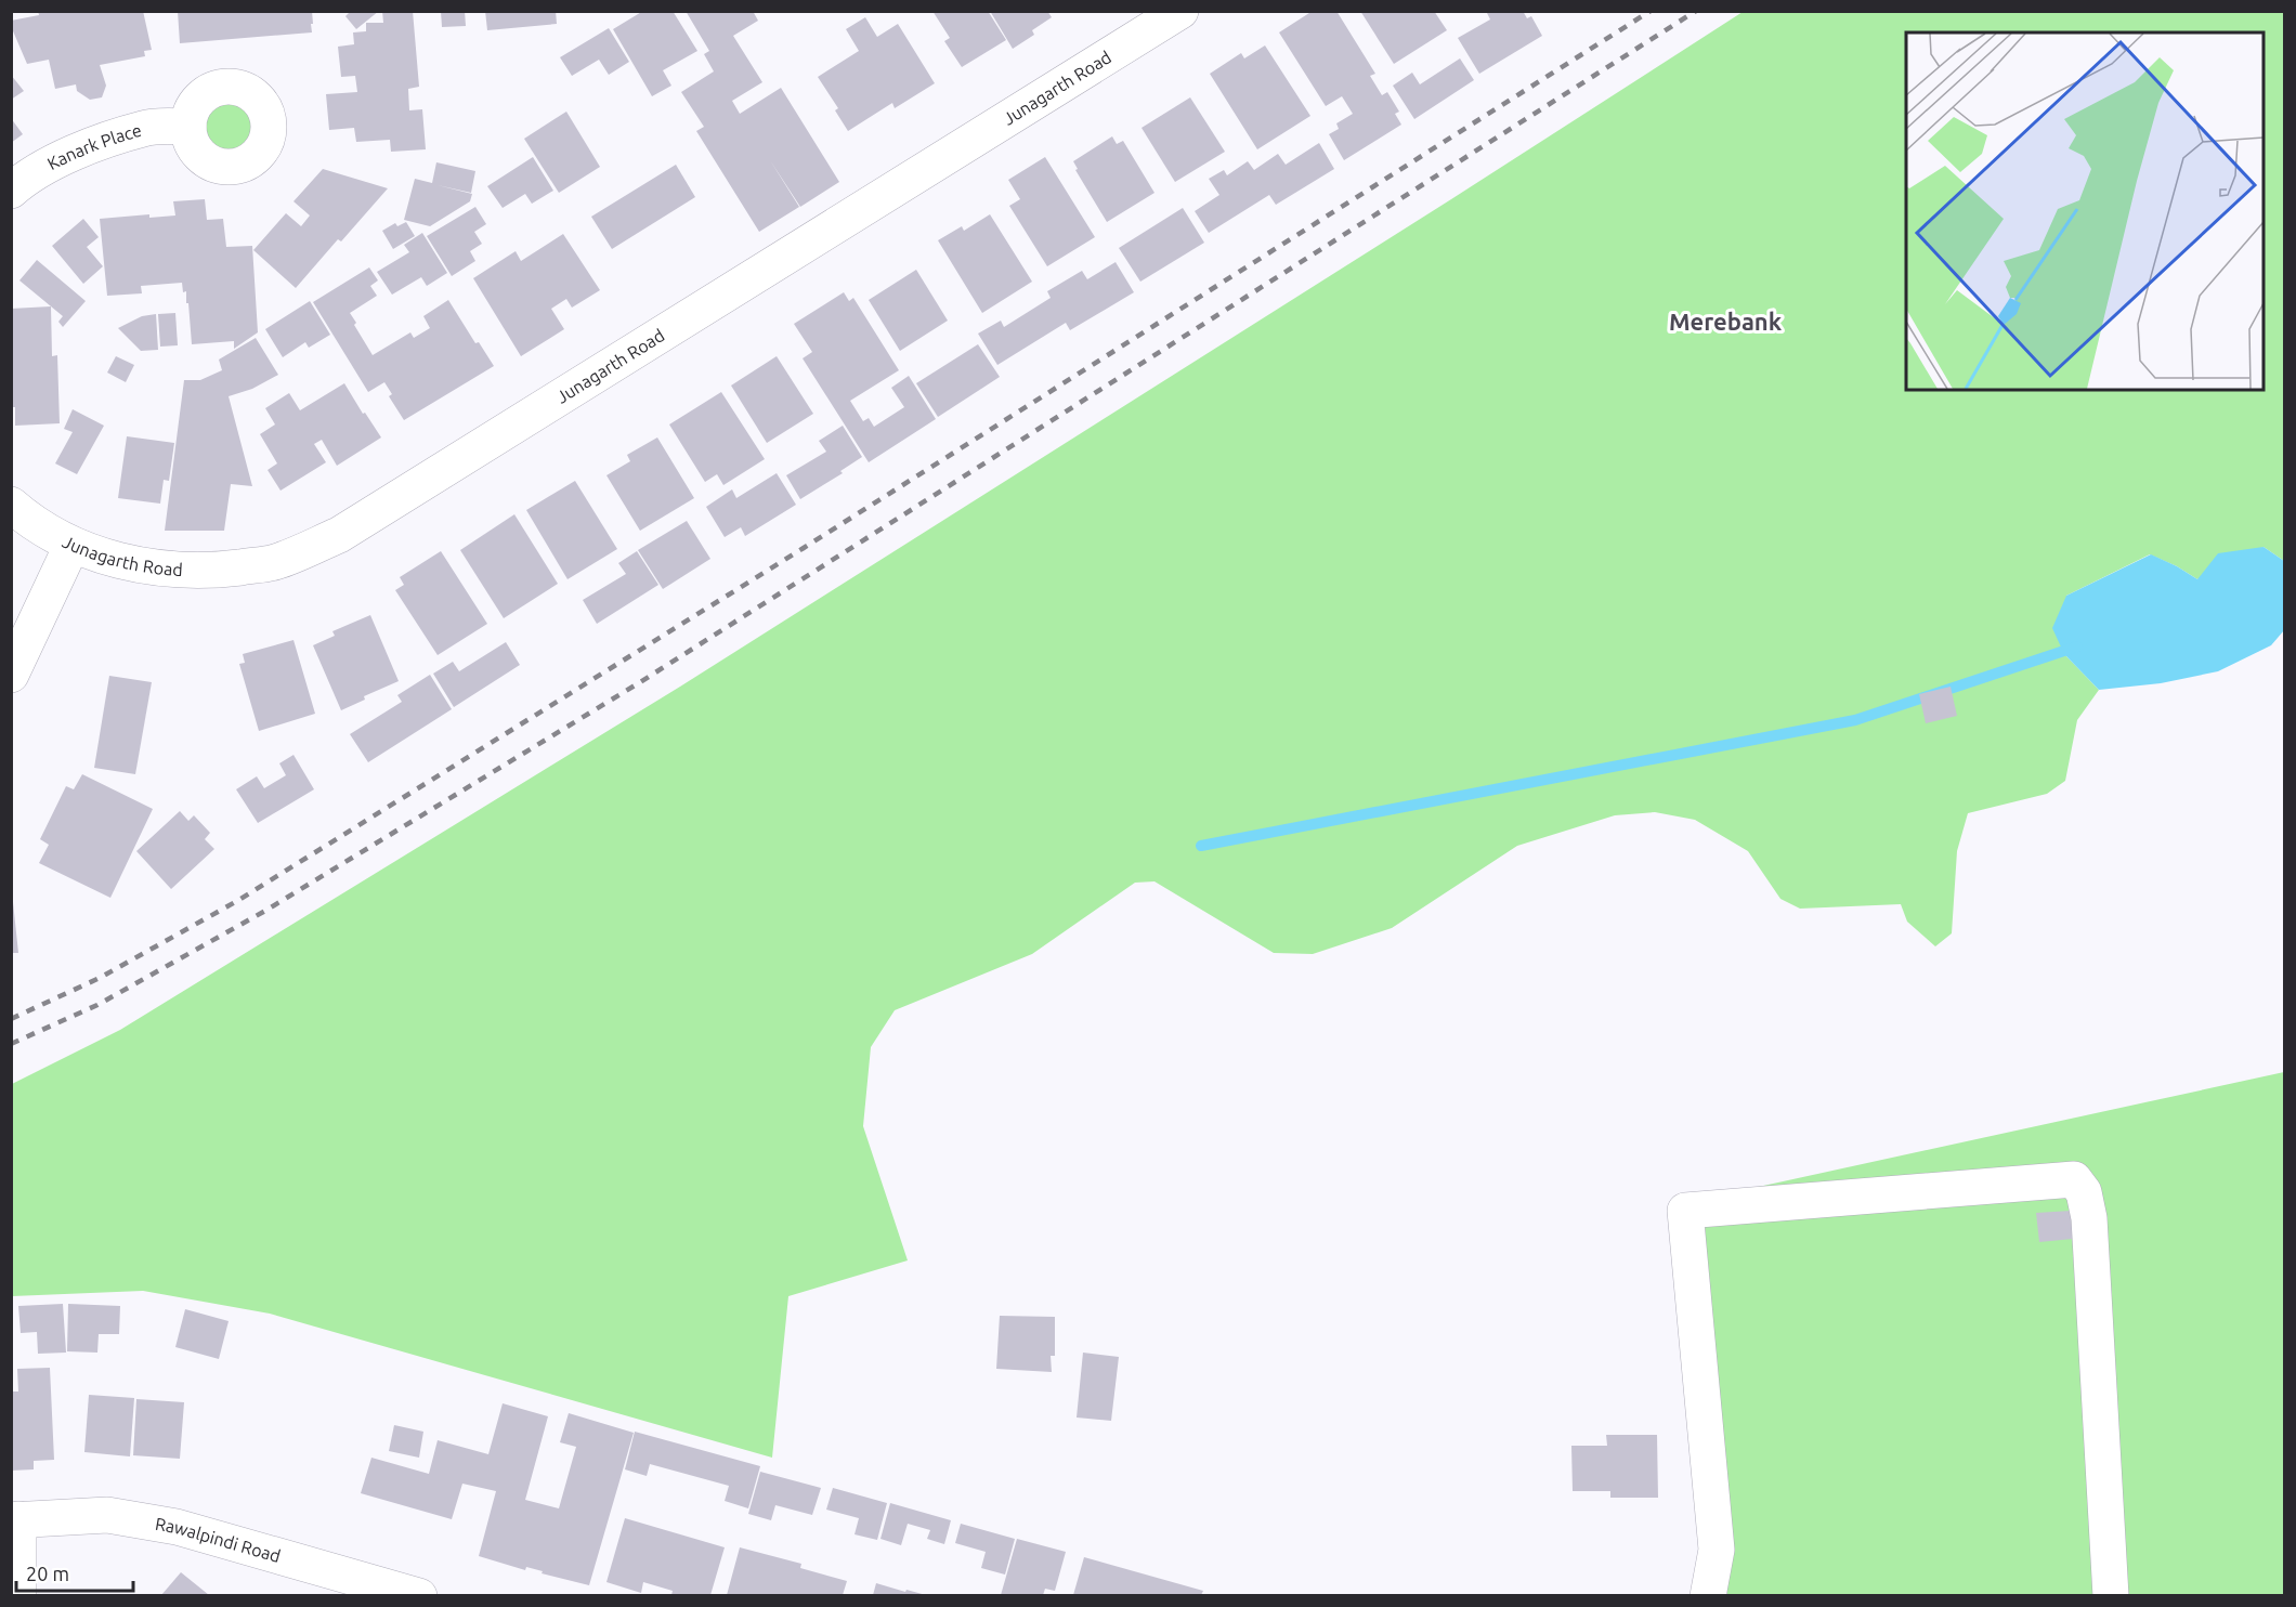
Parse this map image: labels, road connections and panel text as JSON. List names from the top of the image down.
{
  "streets": {
    "street": ["Junagarth Road", "Kanark Place", "Rawalpindi Road"]
  },
  "districts": ["Merebank"],
  "scale_bar": "20 m"
}
